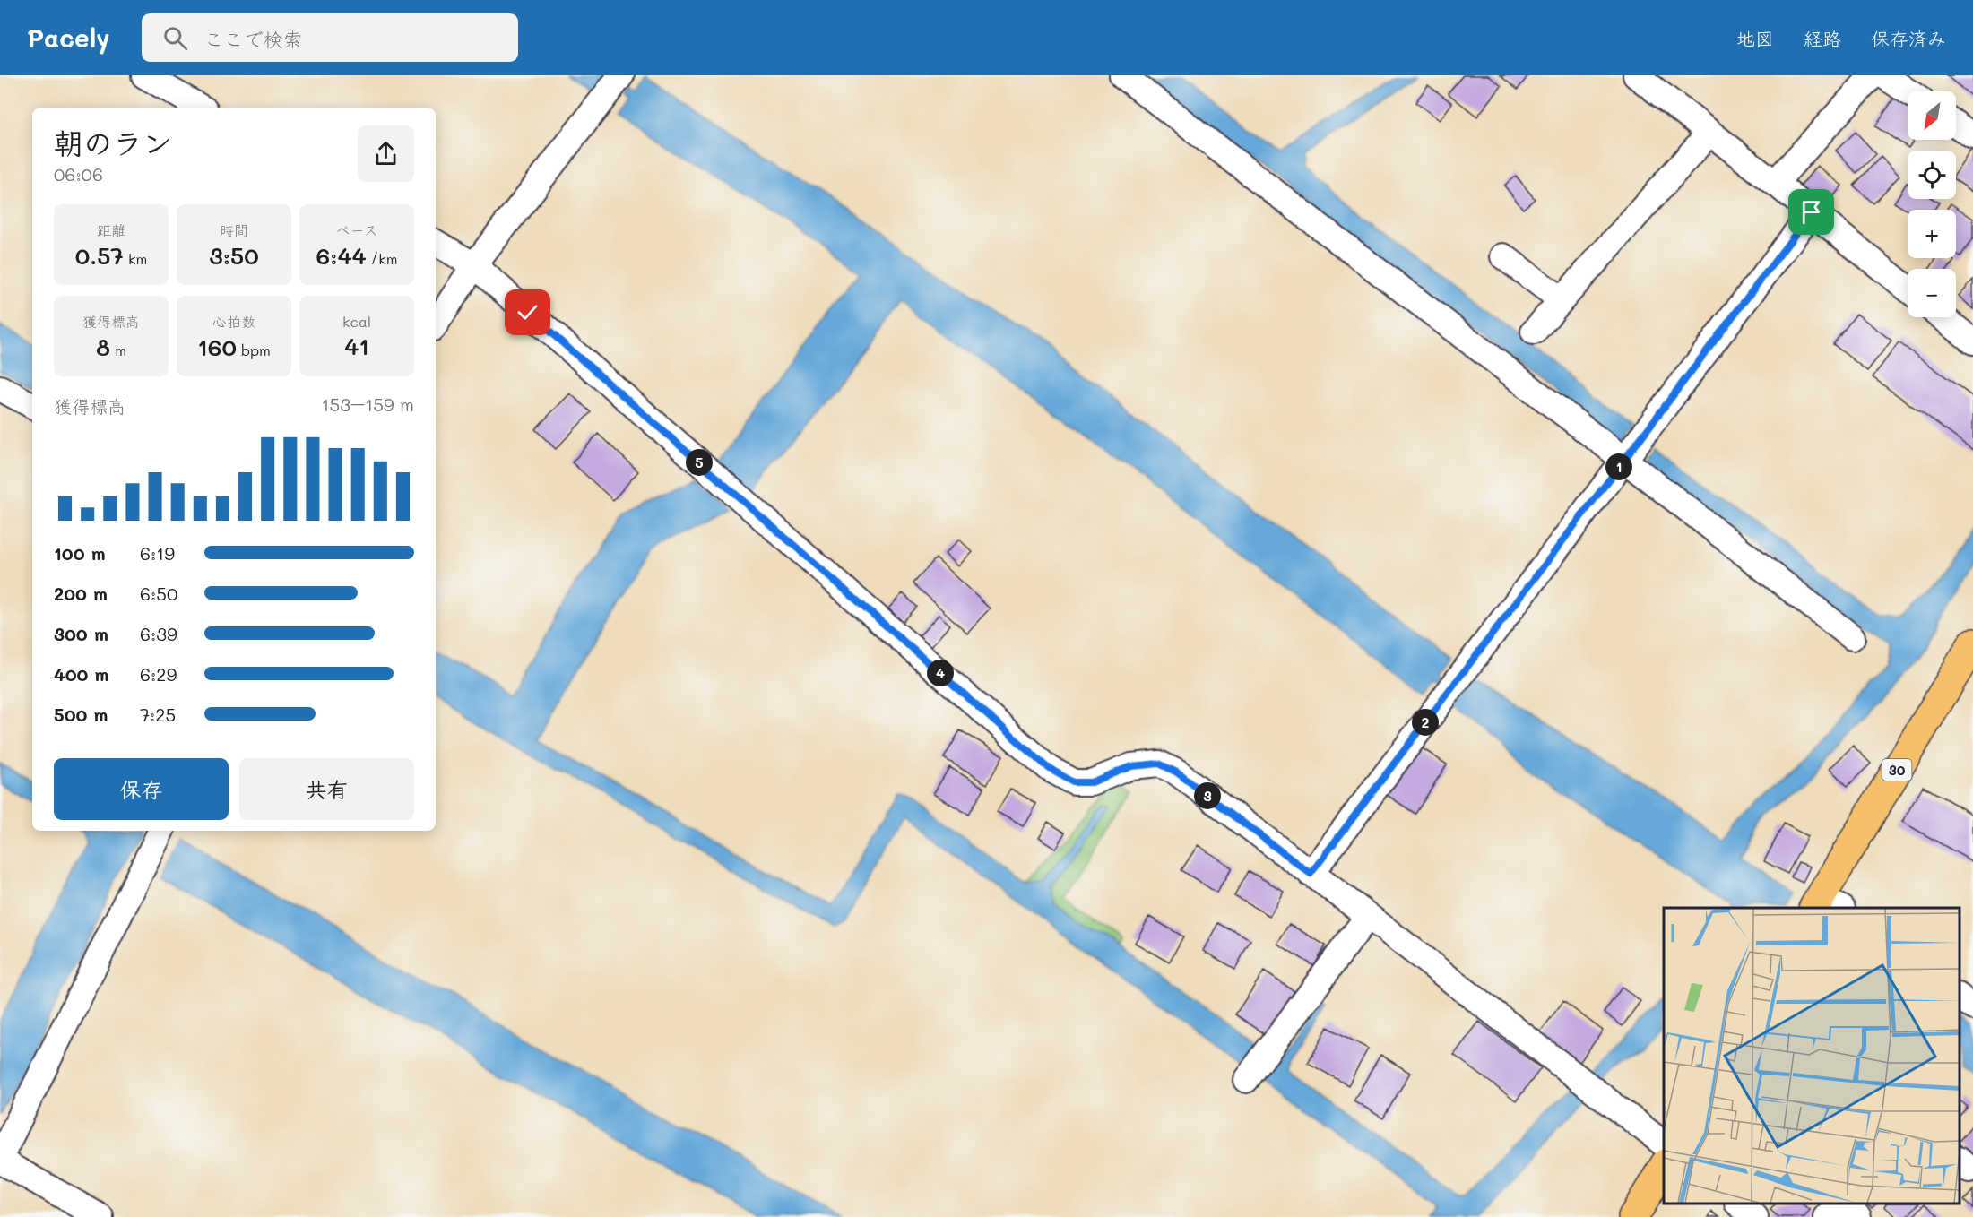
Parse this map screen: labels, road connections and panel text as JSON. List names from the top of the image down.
{
  "streets": {
    "main road": ["30"]
  },
  "north": "bottom left",
  "page": {
    "header": "Pacely",
    "search": "ここで検索",
    "nav": ["地図", "経路", "保存済み"],
    "map_buttons": ["+", "−"],
    "heading": ["朝のラン", "06:06"],
    "stats": [
      ["距離", "0.57 km"],
      ["時間", "3:50"],
      ["ペース", "6:44 /km"],
      ["獲得標高", "8 m"],
      ["心拍数", "160 bpm"],
      ["kcal", "41"]
    ],
    "chart": ["獲得標高", "153–159 m"],
    "pins": [
      "5",
      "1",
      "4",
      "2",
      "3"
    ],
    "list": [
      {
        "name": "100 m",
        "note": "6:19"
      },
      {
        "name": "200 m",
        "note": "6:50"
      },
      {
        "name": "300 m",
        "note": "6:39"
      },
      {
        "name": "400 m",
        "note": "6:29"
      },
      {
        "name": "500 m",
        "note": "7:25"
      }
    ],
    "buttons": ["保存", "共有"]
  }
}
